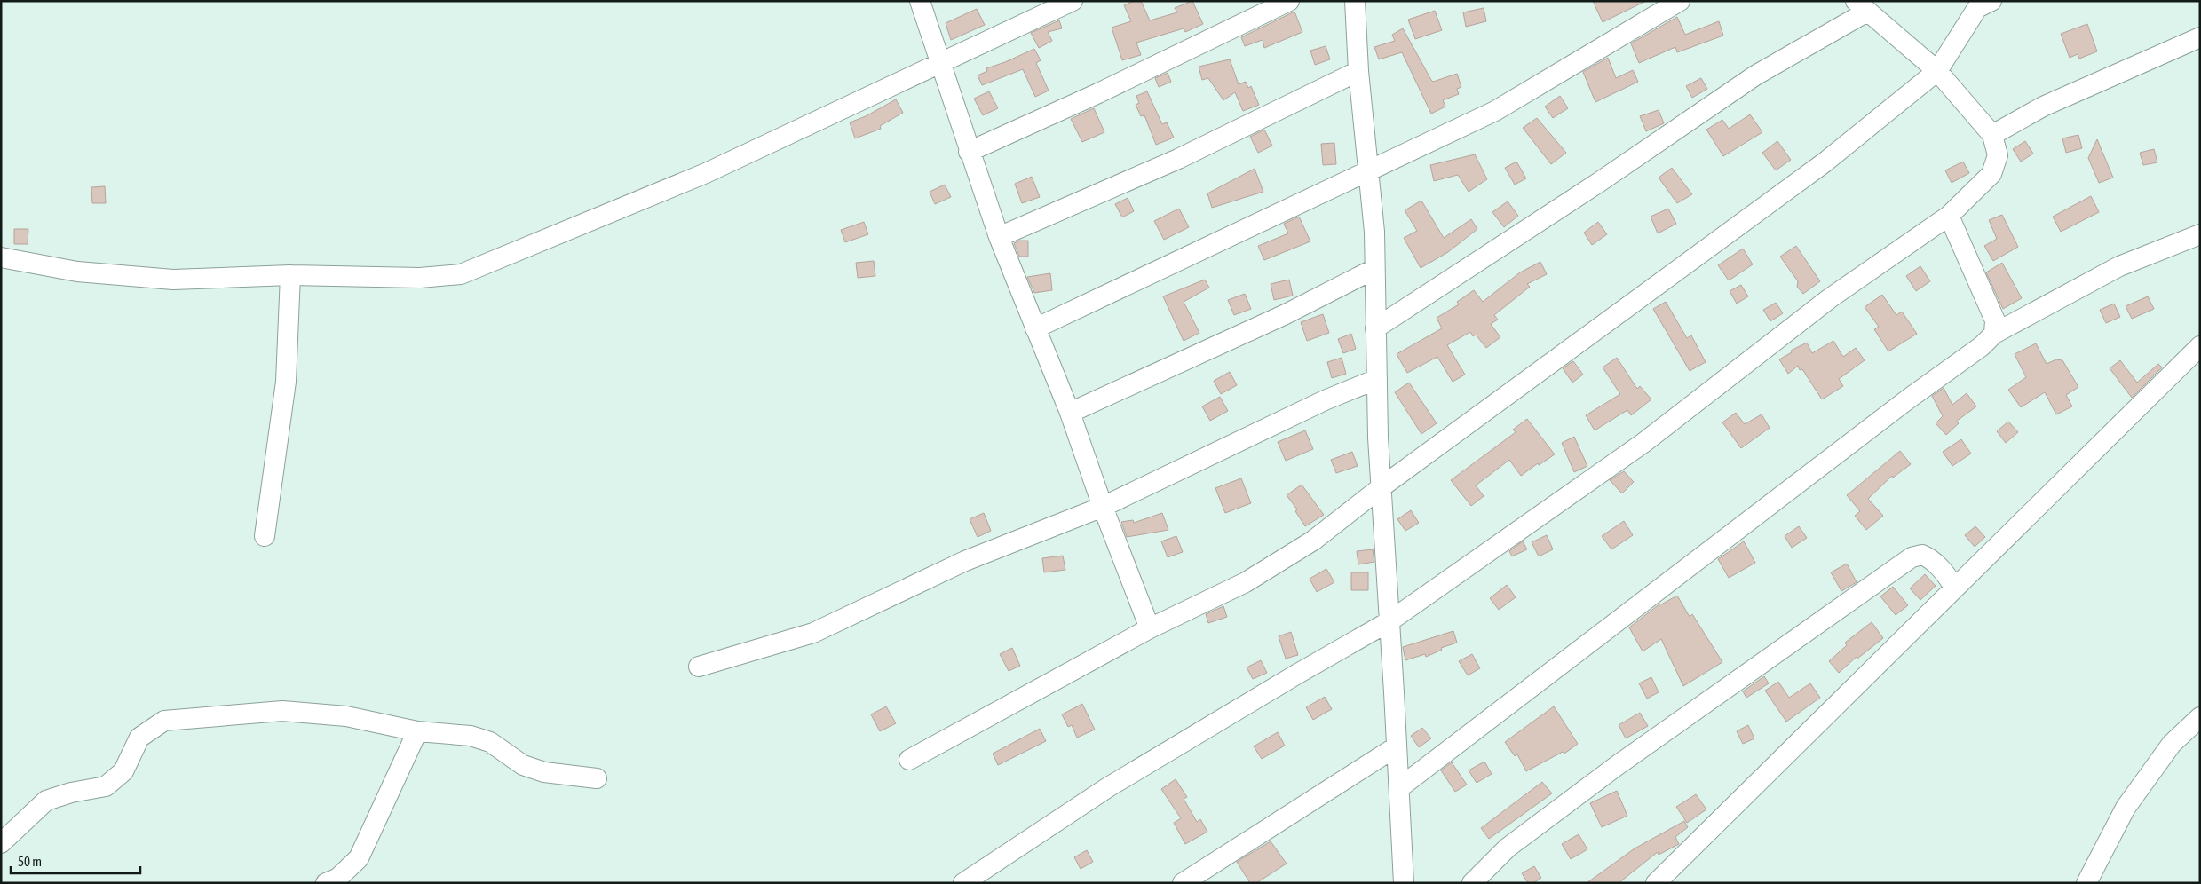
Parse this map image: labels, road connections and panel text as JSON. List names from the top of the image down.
{
  "scale_bar": "50 m"
}
